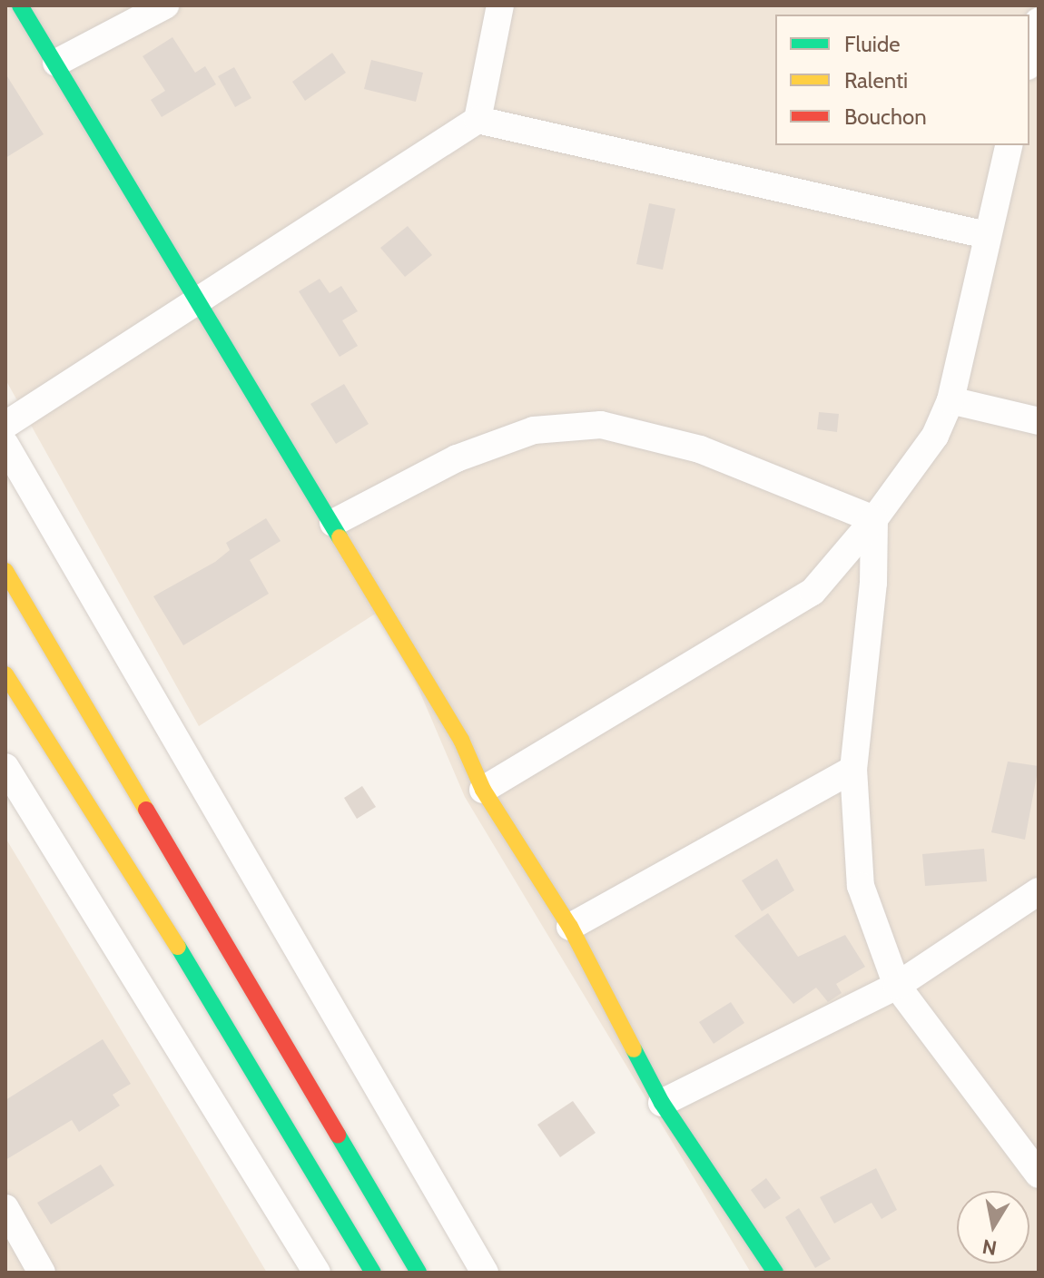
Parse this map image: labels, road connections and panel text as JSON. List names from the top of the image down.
{
  "legend": ["Fluide", "Ralenti", "Bouchon"],
  "north": "bottom"
}
